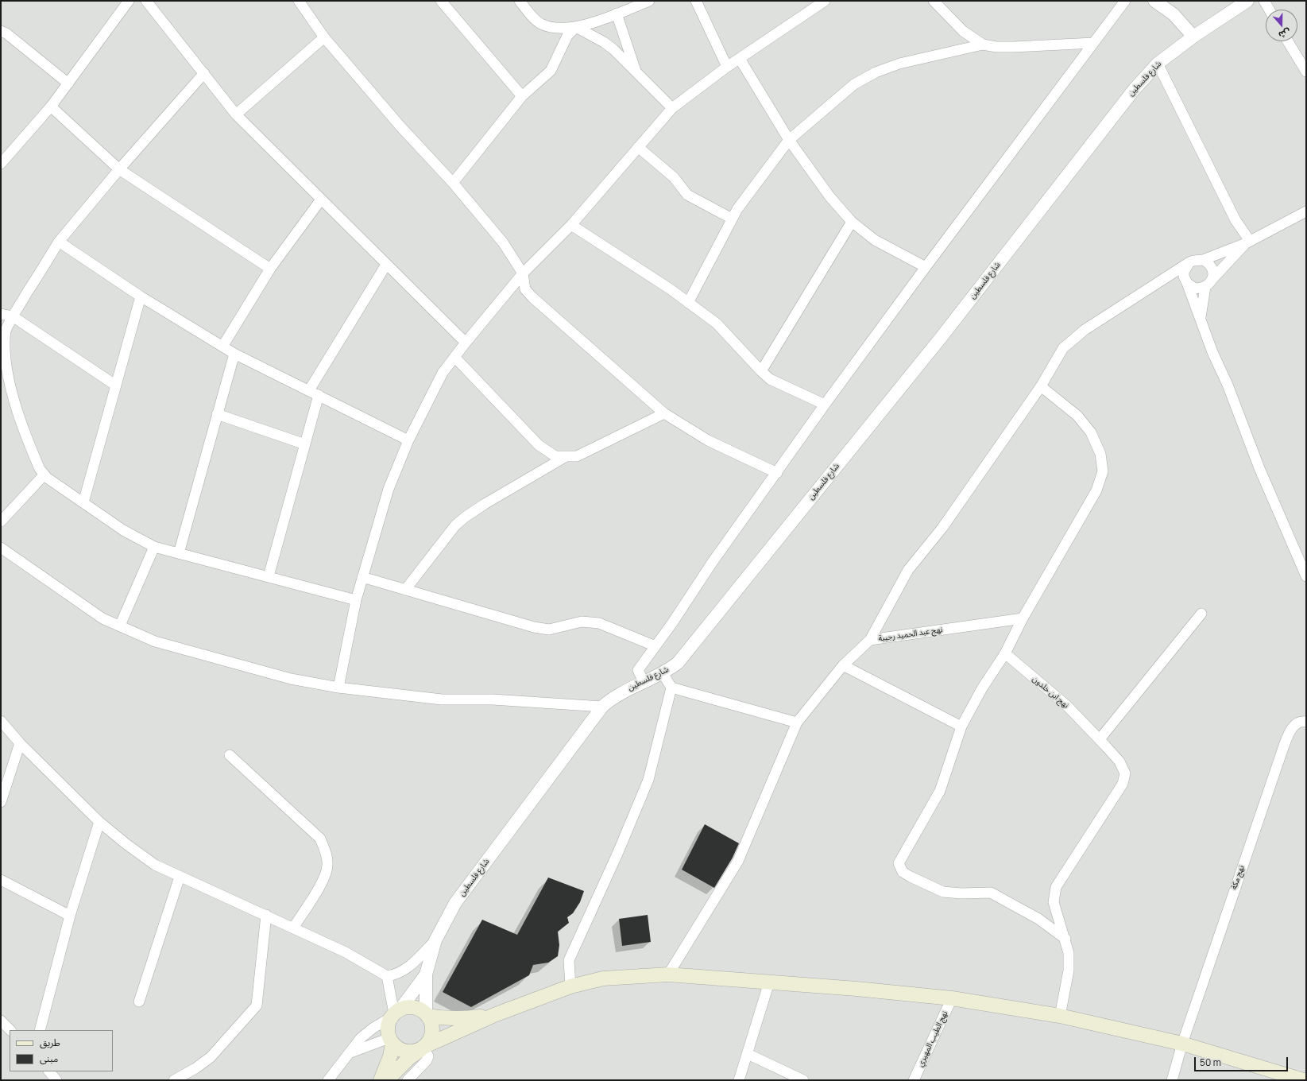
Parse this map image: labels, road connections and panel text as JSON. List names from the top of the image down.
{
  "streets": {
    "street": [
      "شارع فلسطين",
      "نهج عبد الحميد رجيبة",
      "نهج ابن خلدون",
      "نهج مكة",
      "نهج الطيب المهيري"
    ]
  },
  "legend": ["طريق", "مبنى"],
  "scale_bar": "50 m",
  "north": "bottom"
}
